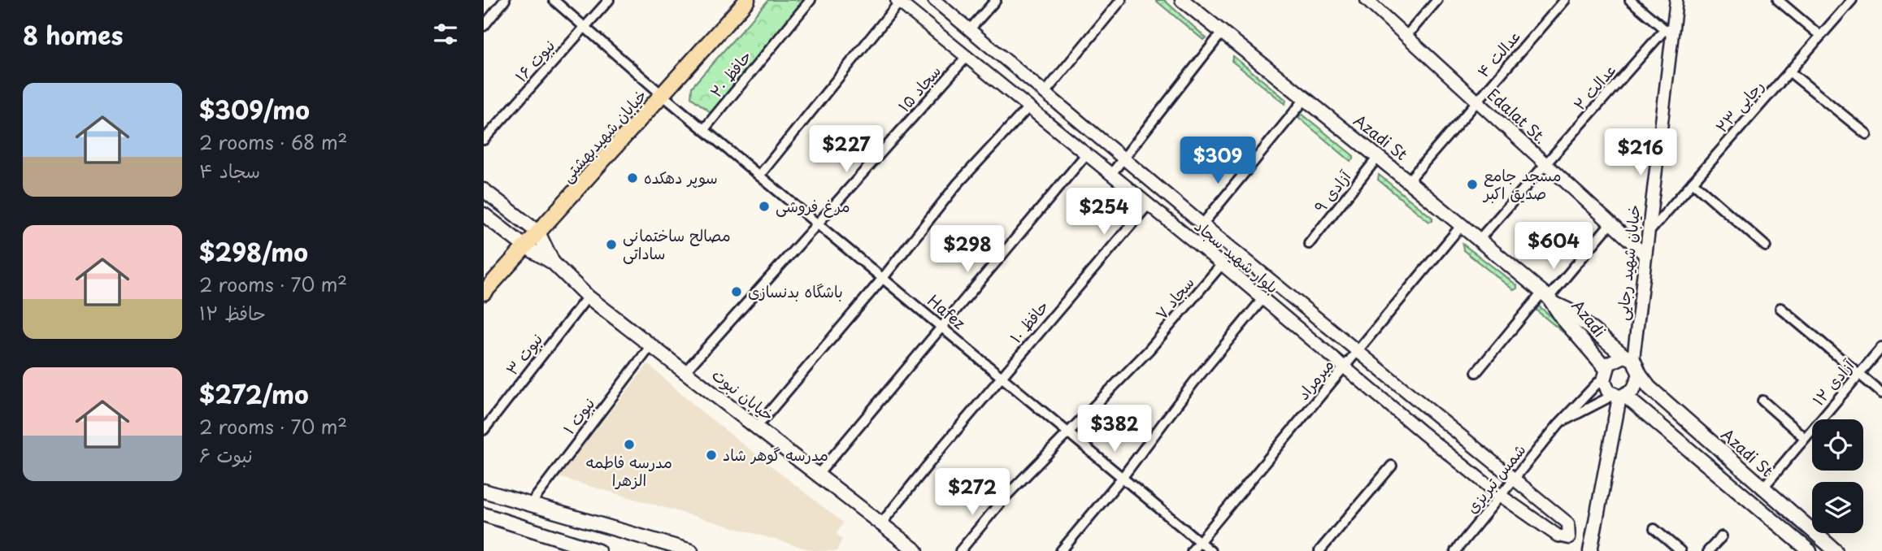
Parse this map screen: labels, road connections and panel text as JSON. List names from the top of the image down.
{
  "streets": {
    "main road": [
      "خیابان شهیدبهشتی",
      "Azadi St",
      "Azadi",
      "خیابان نبوت"
    ],
    "street": [
      "عدالت ۴",
      "نبوت ۱۶",
      "حافظ ۲۰",
      "عدالت ۲",
      "سجاد ۱۵",
      "رجایی ۲۳",
      "Edalat St.",
      "آزادی ۹",
      "بلوار شهید سجاد",
      "خیابان شهید رجایی",
      "سجاد ۷",
      "Hafez",
      "حافظ ۱۰",
      "نبوت ۳",
      "میرمراد",
      "آزادی ۱۲",
      "نبوت ۱",
      "شمس تبریزی"
    ]
  },
  "crossings": [
    ["عدالت ۴", "Edalat St."],
    ["عدالت ۴", "Azadi St"],
    ["نبوت ۱۶", "Hafez"],
    ["حافظ ۲۰", "Hafez"],
    ["عدالت ۲", "Edalat St."],
    ["عدالت ۲", "Azadi St"],
    ["عدالت ۲", "خیابان شهید رجایی"],
    ["سجاد ۱۵", "بلوار شهید سجاد"],
    ["سجاد ۱۵", "Hafez"],
    ["سجاد ۱۵", "خیابان نبوت"],
    ["رجایی ۲۳", "خیابان شهید رجایی"],
    ["Edalat St.", "خیابان شهید رجایی"],
    ["خیابان شهیدبهشتی", "Hafez"],
    ["خیابان شهیدبهشتی", "خیابان نبوت"],
    ["Azadi St", "آزادی ۹"],
    ["Azadi St", "خیابان شهید رجایی"],
    ["Azadi St", "Azadi"],
    ["Azadi St", "میرمراد"],
    ["Azadi St", "آزادی ۱۲"],
    ["Azadi St", "شمس تبریزی"],
    ["بلوار شهید سجاد", "سجاد ۷"],
    ["بلوار شهید سجاد", "حافظ ۱۰"],
    ["بلوار شهید سجاد", "میرمراد"],
    ["بلوار شهید سجاد", "شمس تبریزی"],
    ["خیابان شهید رجایی", "Azadi"],
    ["خیابان شهید رجایی", "شمس تبریزی"],
    ["سجاد ۷", "Hafez"],
    ["Hafez", "حافظ ۱۰"],
    ["Hafez", "میرمراد"],
    ["Azadi", "شمس تبریزی"],
    ["حافظ ۱۰", "خیابان نبوت"],
    ["نبوت ۳", "خیابان نبوت"],
    ["خیابان نبوت", "نبوت ۱"]
  ],
  "places": [
    "سوپر دهکده",
    "مسجد جامع صدیق اکبر",
    "مرغ فروشی",
    "مصالح ساختمانی ساداتی",
    "باشگاه بدنسازی",
    "مدرسه فاطمه الزهرا",
    "مدرسه گوهر شاد"
  ],
  "page": {
    "heading": "8 homes",
    "list": [
      {
        "name": "$309/mo",
        "note": "2 rooms · 68 m² · سجاد ۴"
      },
      {
        "name": "$298/mo",
        "note": "2 rooms · 70 m² · حافظ ۱۲"
      },
      {
        "name": "$272/mo",
        "note": "2 rooms · 70 m² · نبوت ۶"
      }
    ],
    "price": [
      "$227",
      "$216",
      "$309",
      "$254",
      "$604",
      "$298",
      "$382",
      "$272"
    ]
  }
}
